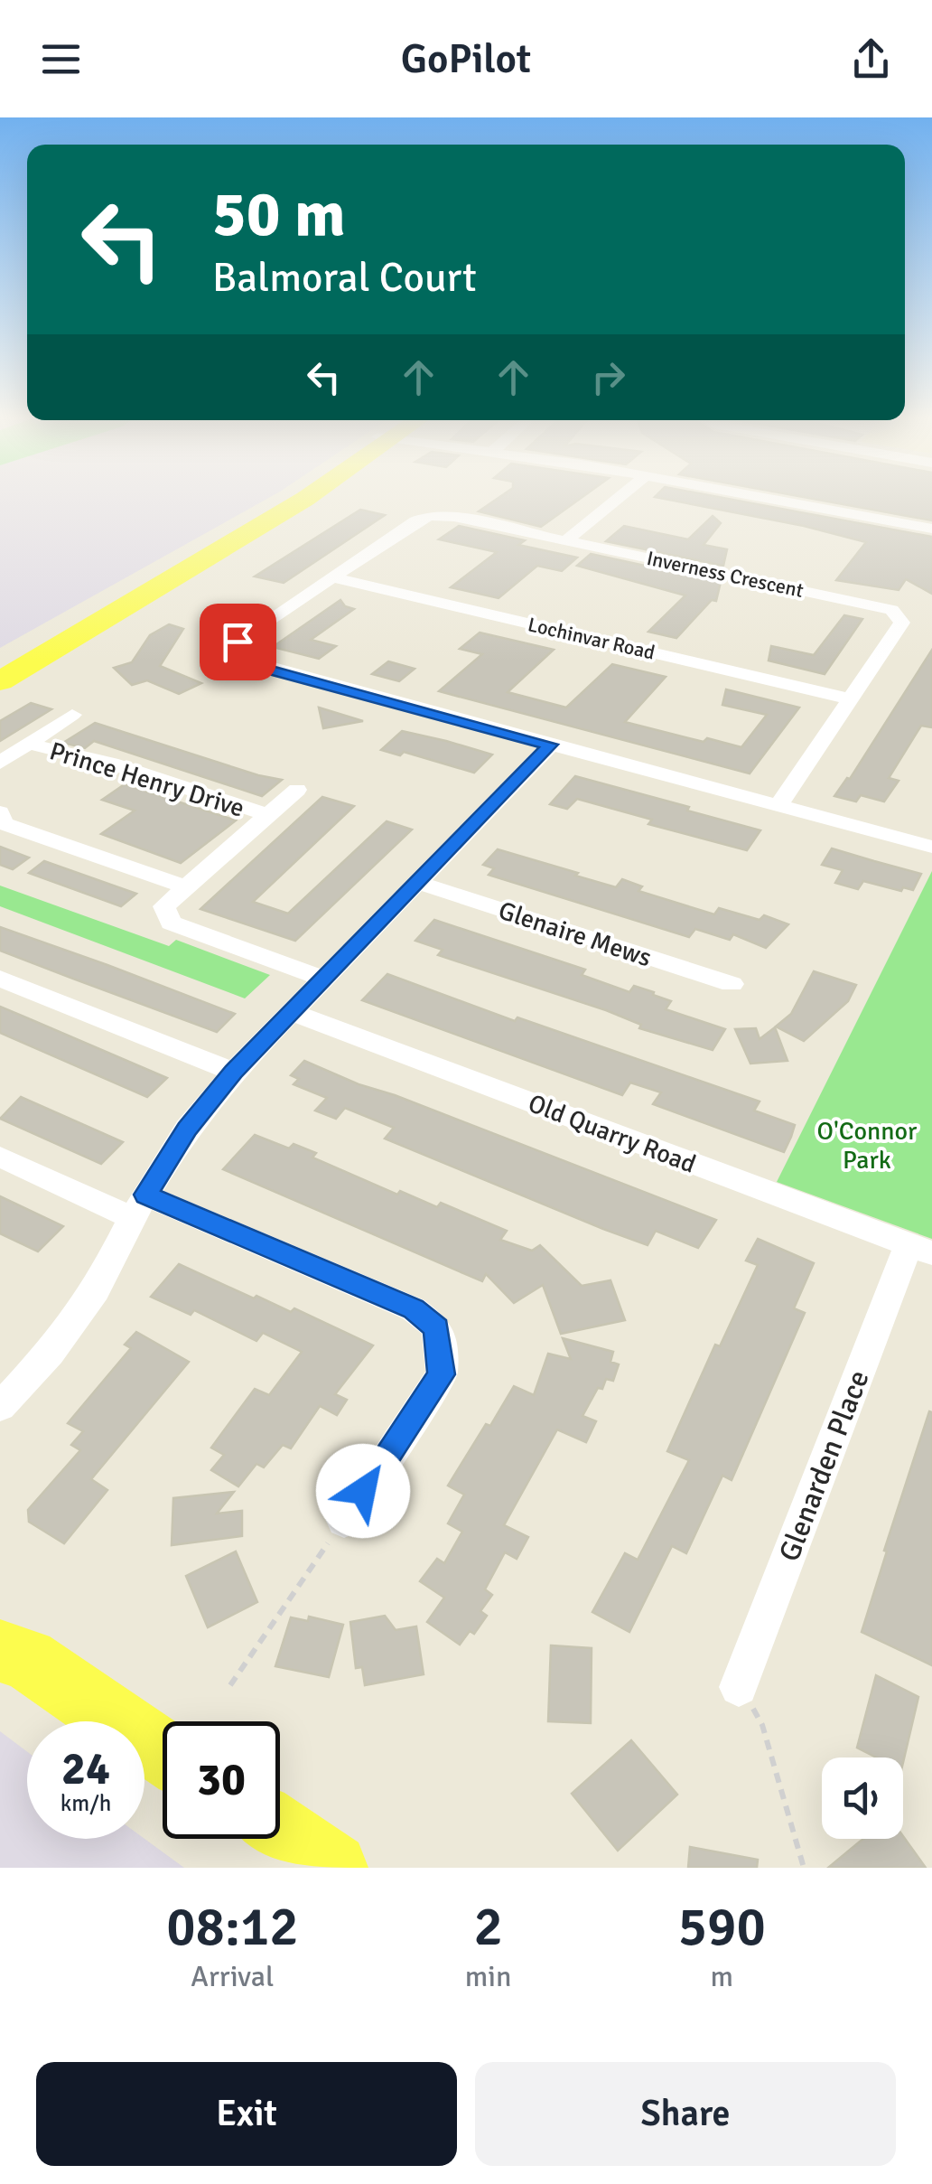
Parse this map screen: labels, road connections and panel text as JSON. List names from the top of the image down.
{
  "streets": {
    "street": [
      "Inverness Crescent",
      "Lochinvar Road",
      "Prince Henry Drive",
      "Glenaire Mews",
      "Old Quarry Road",
      "Glenarden Place"
    ]
  },
  "crossings": [
    ["Inverness Crescent", "Lochinvar Road"],
    ["Old Quarry Road", "Glenarden Place"]
  ],
  "parks": ["O'Connor Park"],
  "page": {
    "header": "GoPilot",
    "turn": ["50 m", "Balmoral Court"],
    "speed": "24 km/h",
    "limit": "30",
    "eta": [
      "08:12",
      "Arrival",
      "2",
      "min",
      "590",
      "m"
    ],
    "buttons": ["Exit", "Share"]
  }
}
